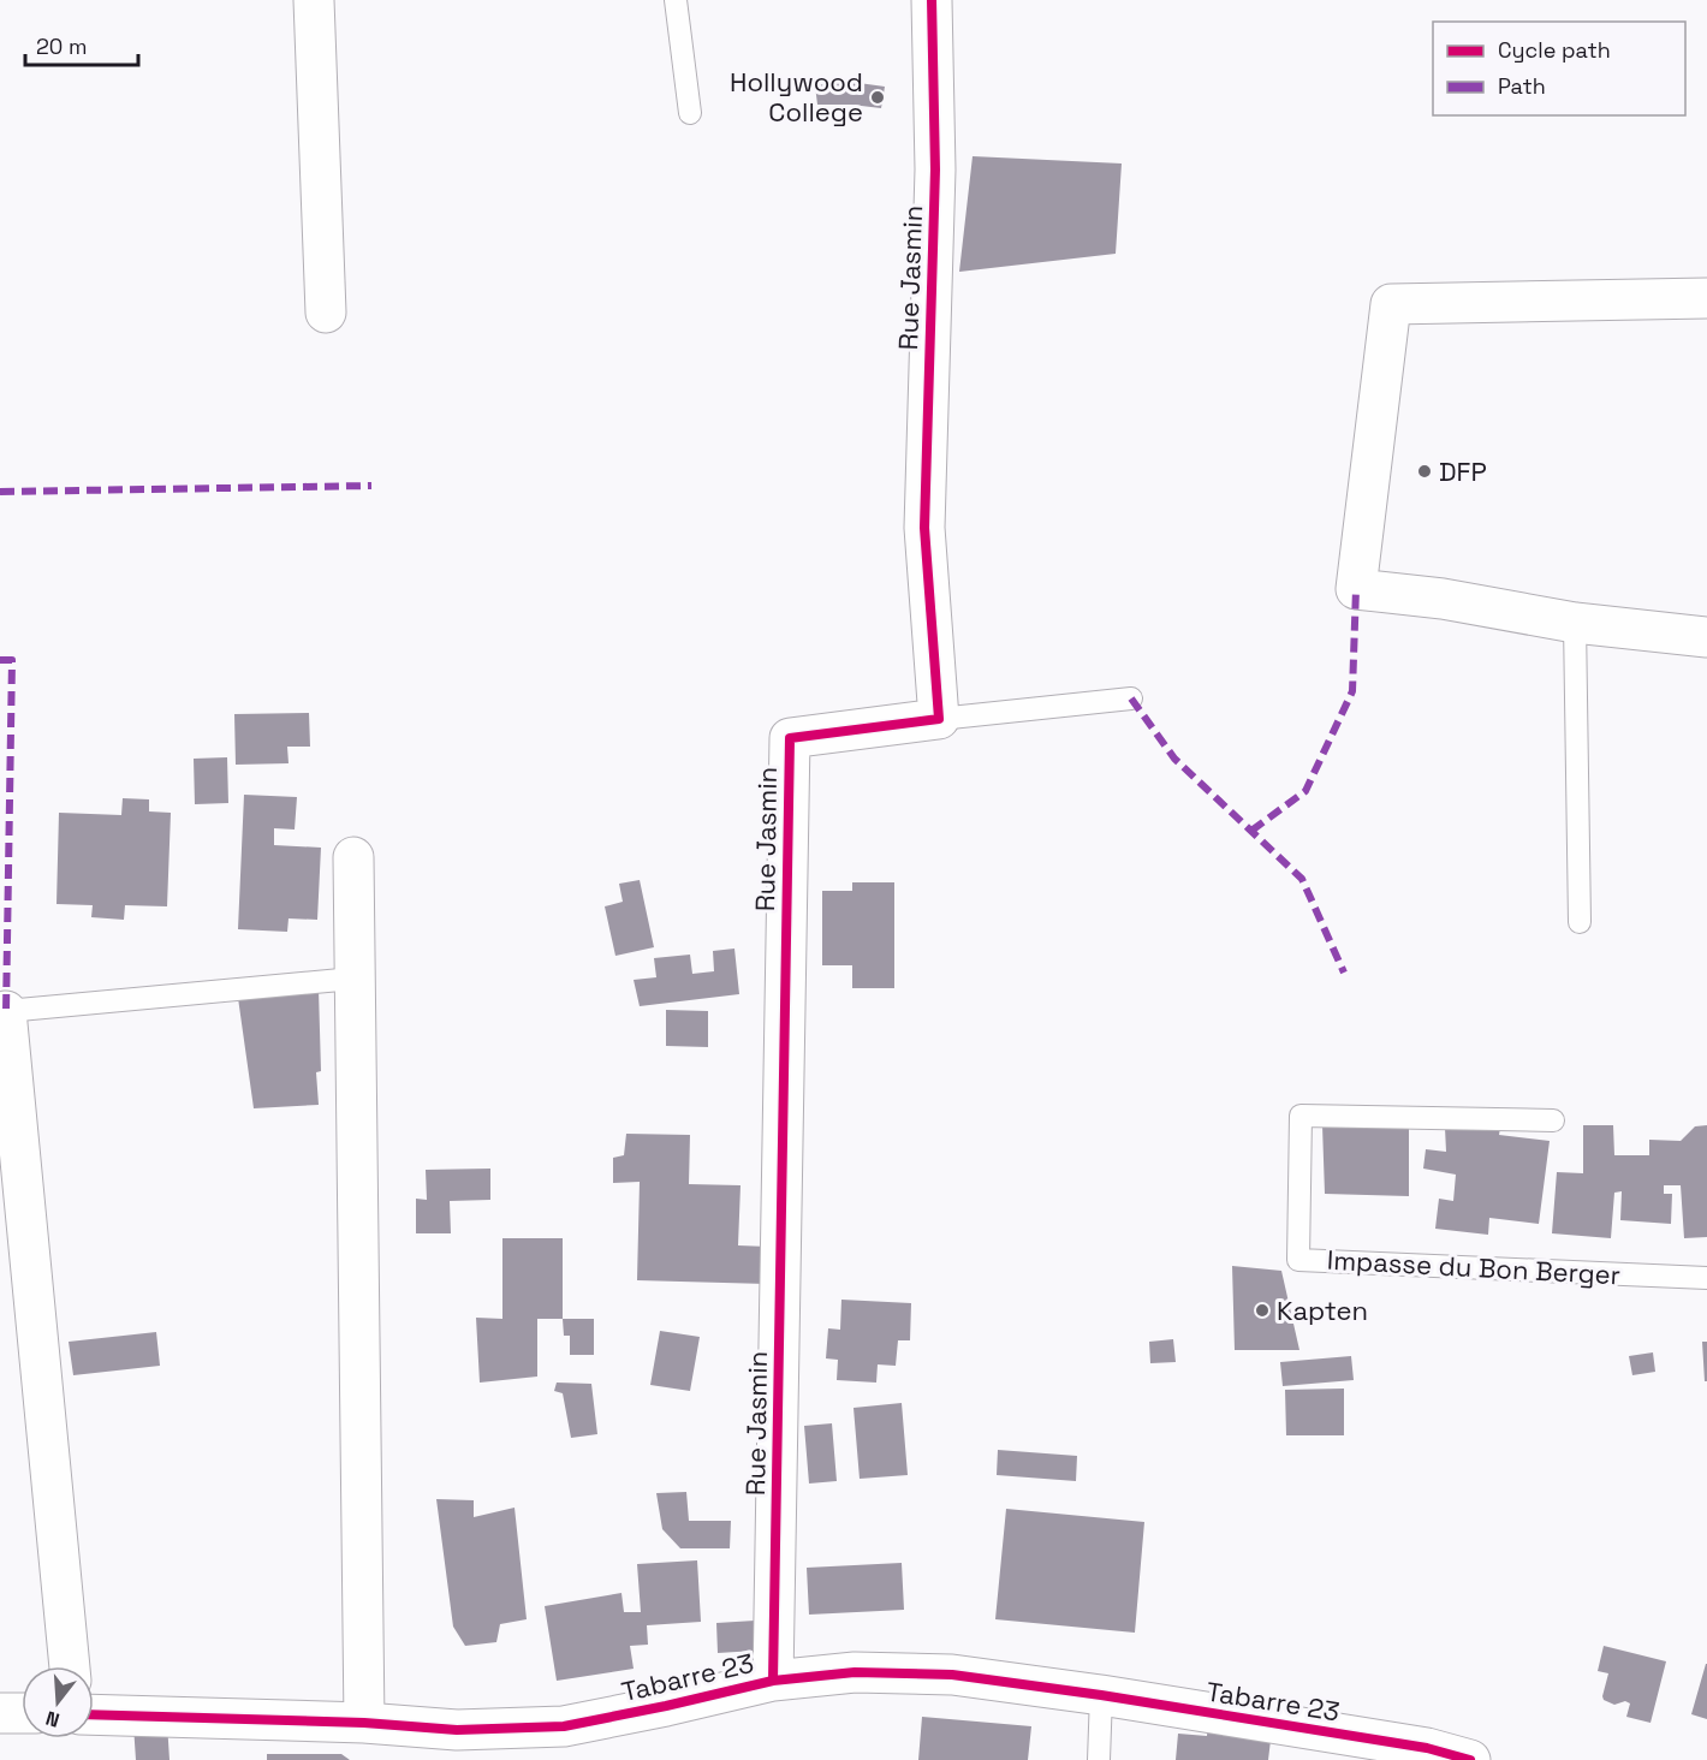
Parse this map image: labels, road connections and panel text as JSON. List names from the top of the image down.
{
  "streets": {
    "street": ["Rue Jasmin", "Tabarre 23"],
    "lane": ["Impasse du Bon Berger"]
  },
  "crossings": [
    ["Rue Jasmin", "Tabarre 23"]
  ],
  "places": ["Hollywood College", "DFP", "Kapten"],
  "legend": ["Cycle path", "Path"],
  "scale_bar": "20 m",
  "north": "bottom"
}
